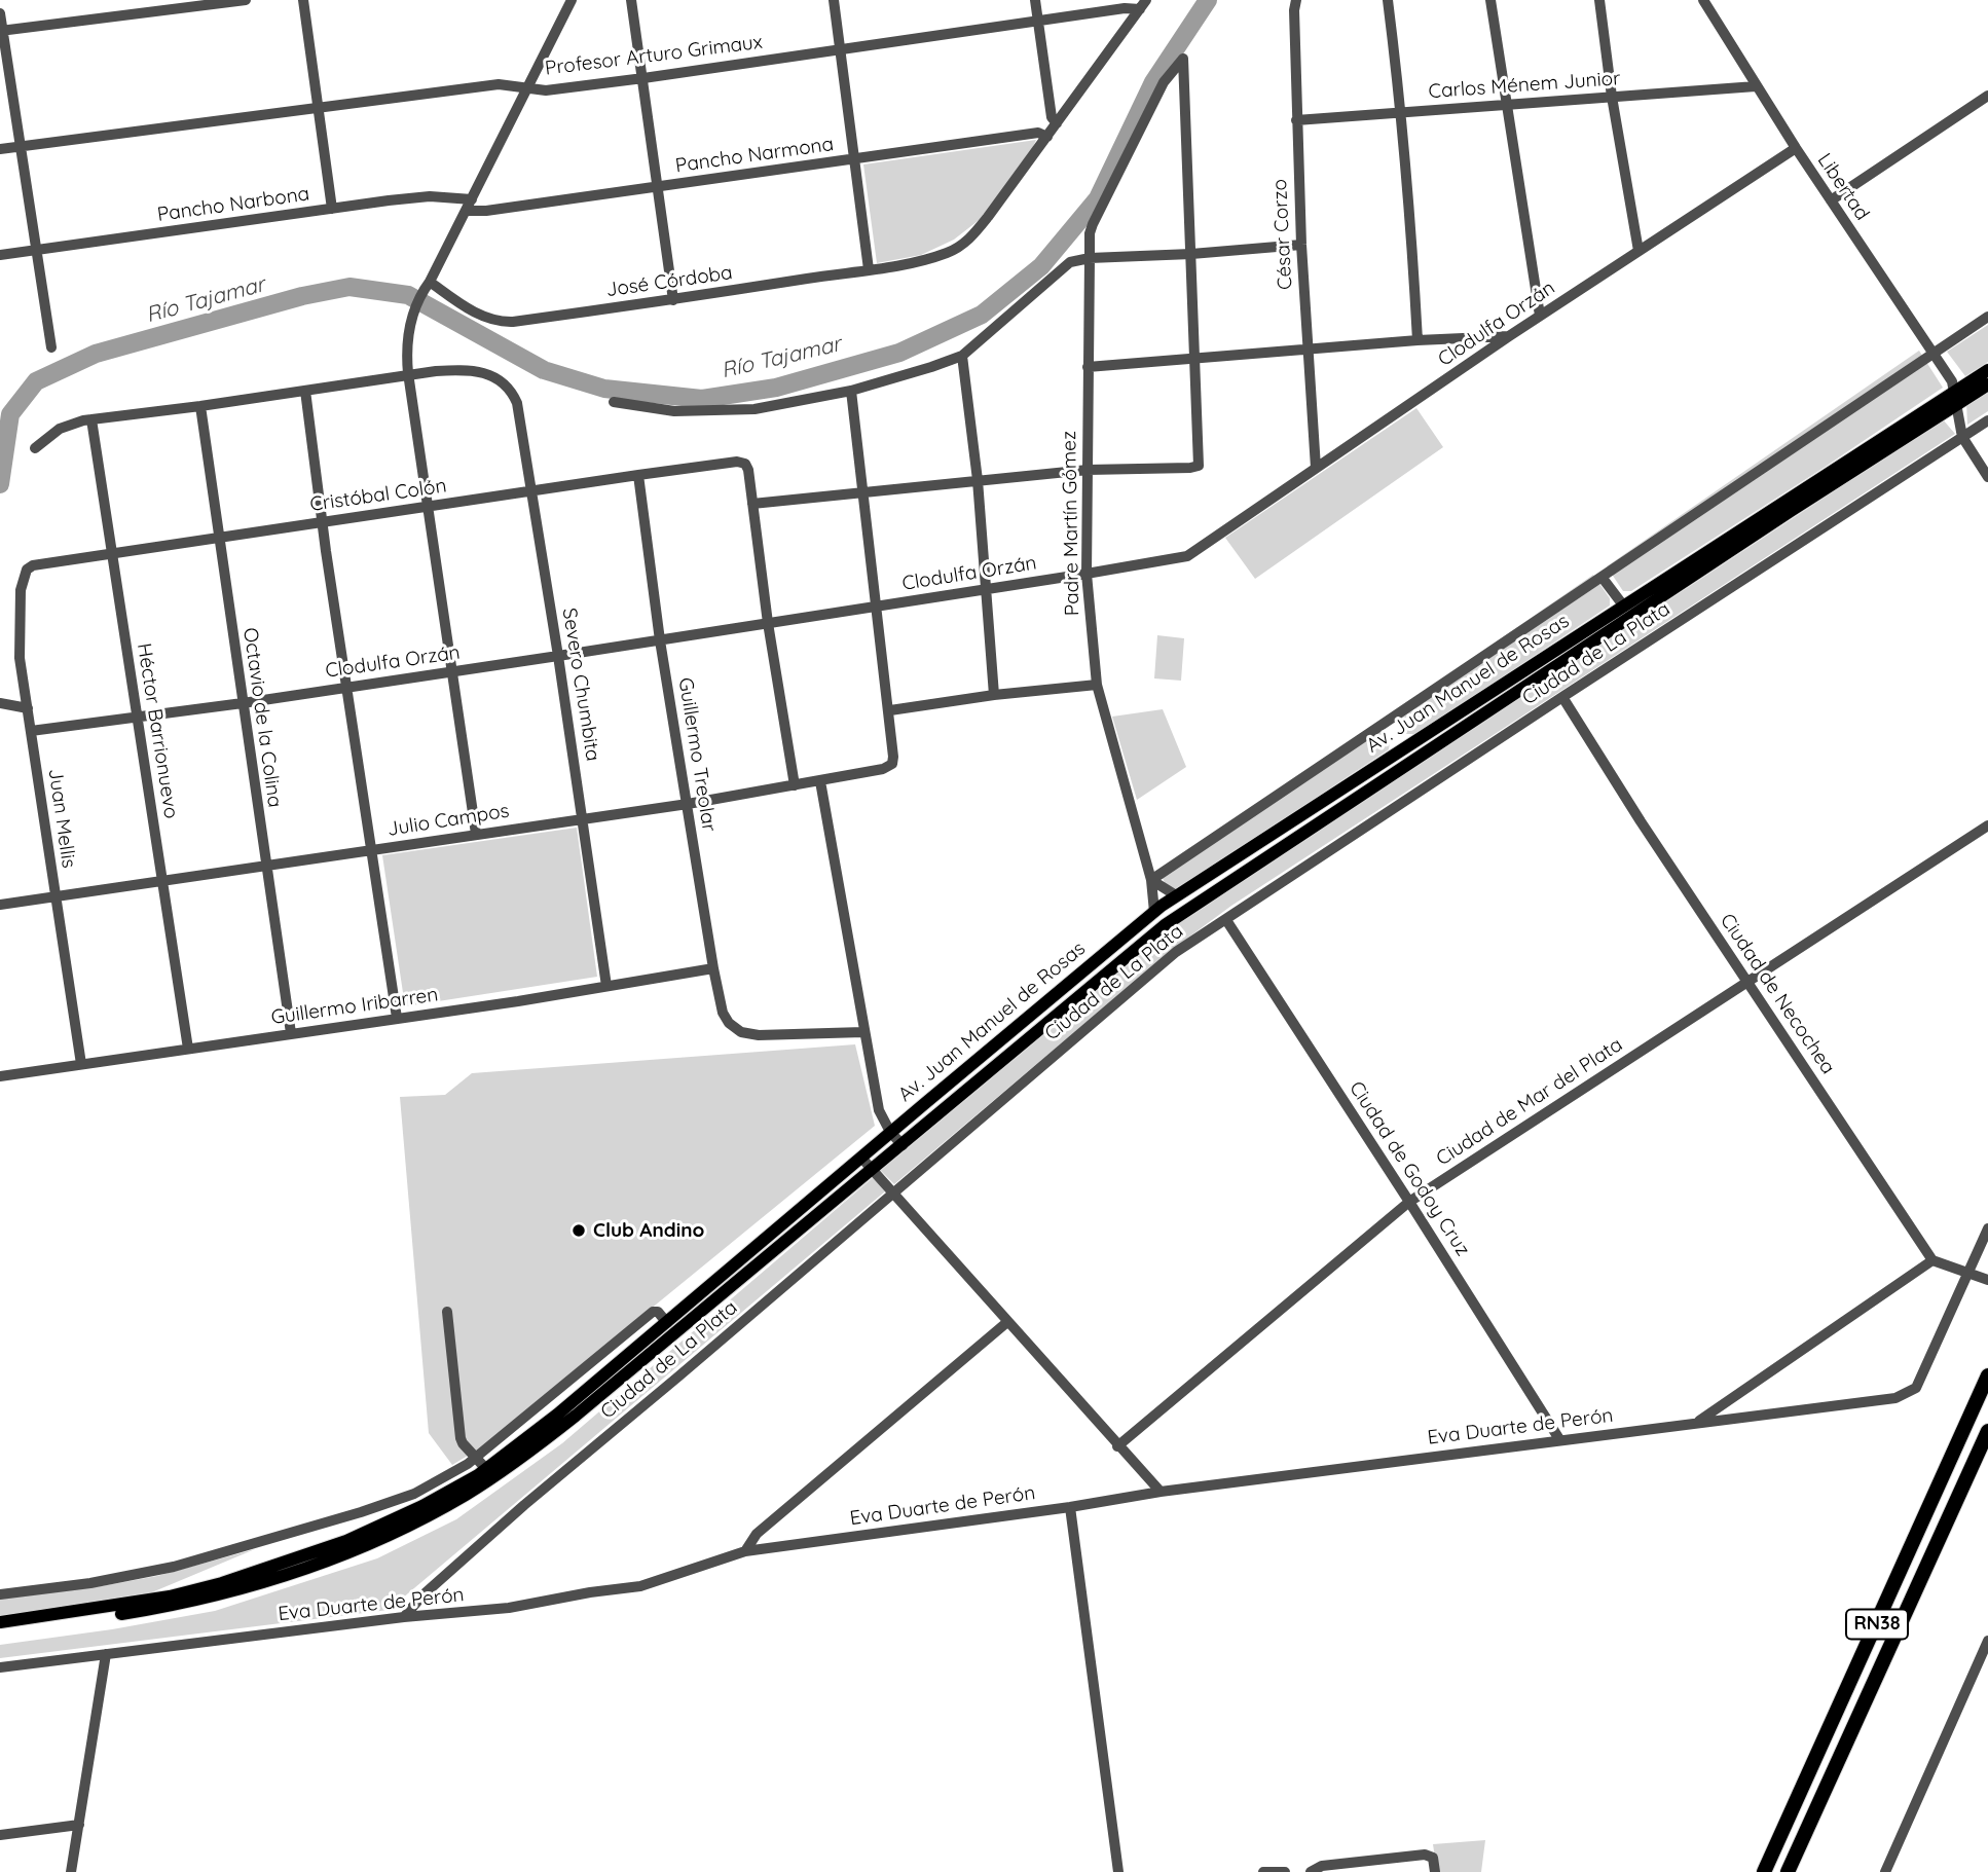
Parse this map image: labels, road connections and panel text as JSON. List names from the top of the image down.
{
  "streets": {
    "highway": ["RN38"],
    "main road": ["Av. Juan Manuel de Rosas"],
    "street": [
      "Profesor Arturo Grimaux",
      "Carlos Ménem Junior",
      "Pancho Narmona",
      "Libertad",
      "Pancho Narbona",
      "César Corzo",
      "José Córdoba",
      "Clodulfa Orzán",
      "Cristóbal Colón",
      "Padre Martín Gómez",
      "Ciudad de La Plata",
      "Severo Chumbita",
      "Octavio de la Colina",
      "Héctor Barrionuevo",
      "Guillermo Treolar",
      "Juan Mellis",
      "Julio Campos",
      "Ciudad de Necochea",
      "Guillermo Iribarren",
      "Ciudad de Mar del Plata",
      "Ciudad de Godoy Cruz",
      "Eva Duarte de Perón"
    ]
  },
  "crossings": [
    ["Profesor Arturo Grimaux", "José Córdoba"],
    ["Carlos Ménem Junior", "Libertad"],
    ["Carlos Ménem Junior", "César Corzo"],
    ["Pancho Narmona", "José Córdoba"],
    ["Libertad", "Clodulfa Orzán"],
    ["Libertad", "Ciudad de La Plata"],
    ["Libertad", "Av. Juan Manuel de Rosas"],
    ["César Corzo", "Clodulfa Orzán"],
    ["Clodulfa Orzán", "Padre Martín Gómez"],
    ["Clodulfa Orzán", "Severo Chumbita"],
    ["Clodulfa Orzán", "Octavio de la Colina"],
    ["Clodulfa Orzán", "Héctor Barrionuevo"],
    ["Clodulfa Orzán", "Guillermo Treolar"],
    ["Clodulfa Orzán", "Juan Mellis"],
    ["Cristóbal Colón", "Severo Chumbita"],
    ["Cristóbal Colón", "Octavio de la Colina"],
    ["Cristóbal Colón", "Héctor Barrionuevo"],
    ["Cristóbal Colón", "Guillermo Treolar"],
    ["Cristóbal Colón", "Juan Mellis"],
    ["Padre Martín Gómez", "Av. Juan Manuel de Rosas"],
    ["Ciudad de La Plata", "Ciudad de Necochea"],
    ["Ciudad de La Plata", "Ciudad de Godoy Cruz"],
    ["Ciudad de La Plata", "Eva Duarte de Perón"],
    ["Severo Chumbita", "Julio Campos"],
    ["Severo Chumbita", "Guillermo Iribarren"],
    ["Octavio de la Colina", "Julio Campos"],
    ["Octavio de la Colina", "Guillermo Iribarren"],
    ["Héctor Barrionuevo", "Julio Campos"],
    ["Héctor Barrionuevo", "Guillermo Iribarren"],
    ["Guillermo Treolar", "Julio Campos"],
    ["Guillermo Treolar", "Guillermo Iribarren"],
    ["Juan Mellis", "Julio Campos"],
    ["Juan Mellis", "Guillermo Iribarren"],
    ["Ciudad de Necochea", "Ciudad de Mar del Plata"],
    ["Ciudad de Mar del Plata", "Ciudad de Godoy Cruz"],
    ["Ciudad de Godoy Cruz", "Eva Duarte de Perón"]
  ],
  "water": ["Río Tajamar"],
  "places": ["Club Andino"]
}
